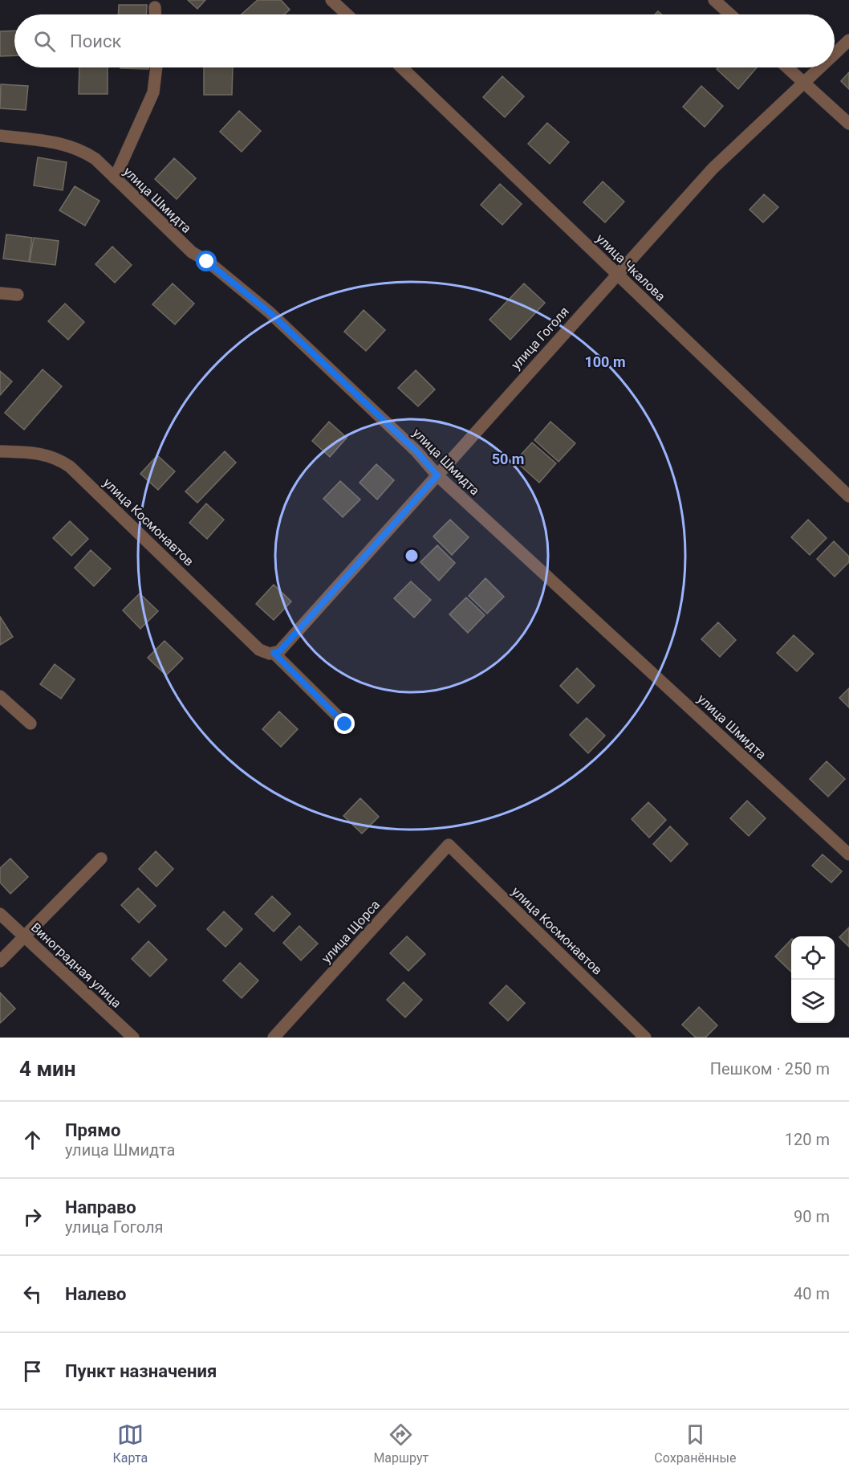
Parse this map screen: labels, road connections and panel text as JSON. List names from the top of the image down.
{
  "streets": {
    "street": [
      "улица Шмидта",
      "улица Чкалова",
      "улица Гоголя",
      "улица Космонавтов",
      "улица Щорса",
      "Виноградная улица"
    ]
  },
  "crossings": [
    ["улица Шмидта", "улица Гоголя"],
    ["улица Чкалова", "улица Гоголя"],
    ["улица Гоголя", "улица Космонавтов"],
    ["улица Космонавтов", "улица Щорса"]
  ],
  "page": {
    "search": "Поиск",
    "heading": ["4 мин", "Пешком · 250 m"],
    "list": [
      ["Прямо", "улица Шмидта", "120 m"],
      ["Направо", "улица Гоголя", "90 m"],
      ["Налево", "40 m"],
      "Пункт назначения"
    ],
    "nav": ["Карта", "Маршрут", "Сохранённые"]
  },
  "rings": ["100 m", "50 m"]
}
